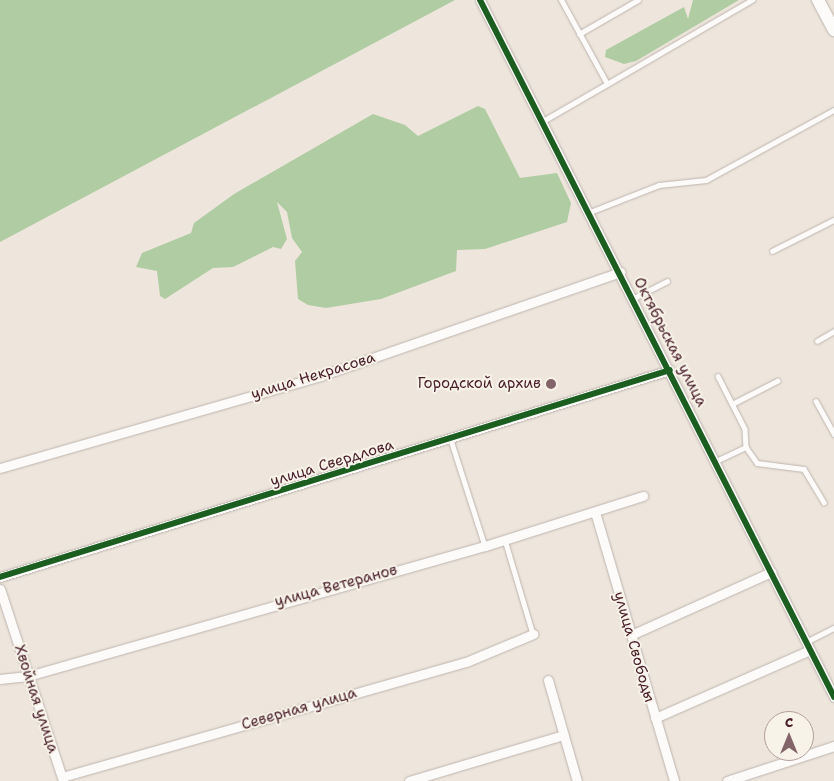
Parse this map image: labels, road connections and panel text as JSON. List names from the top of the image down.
{
  "streets": {
    "street": [
      "Октябрьская улица",
      "улица Некрасова",
      "улица Свердлова",
      "улица Ветеранов",
      "улица Свободы",
      "Хвойная улица",
      "Северная улица"
    ]
  },
  "crossings": [
    ["Октябрьская улица", "улица Некрасова"],
    ["Октябрьская улица", "улица Свердлова"],
    ["улица Ветеранов", "улица Свободы"],
    ["улица Ветеранов", "Хвойная улица"],
    ["Хвойная улица", "Северная улица"]
  ],
  "places": ["Городской архив"],
  "north": "top"
}
